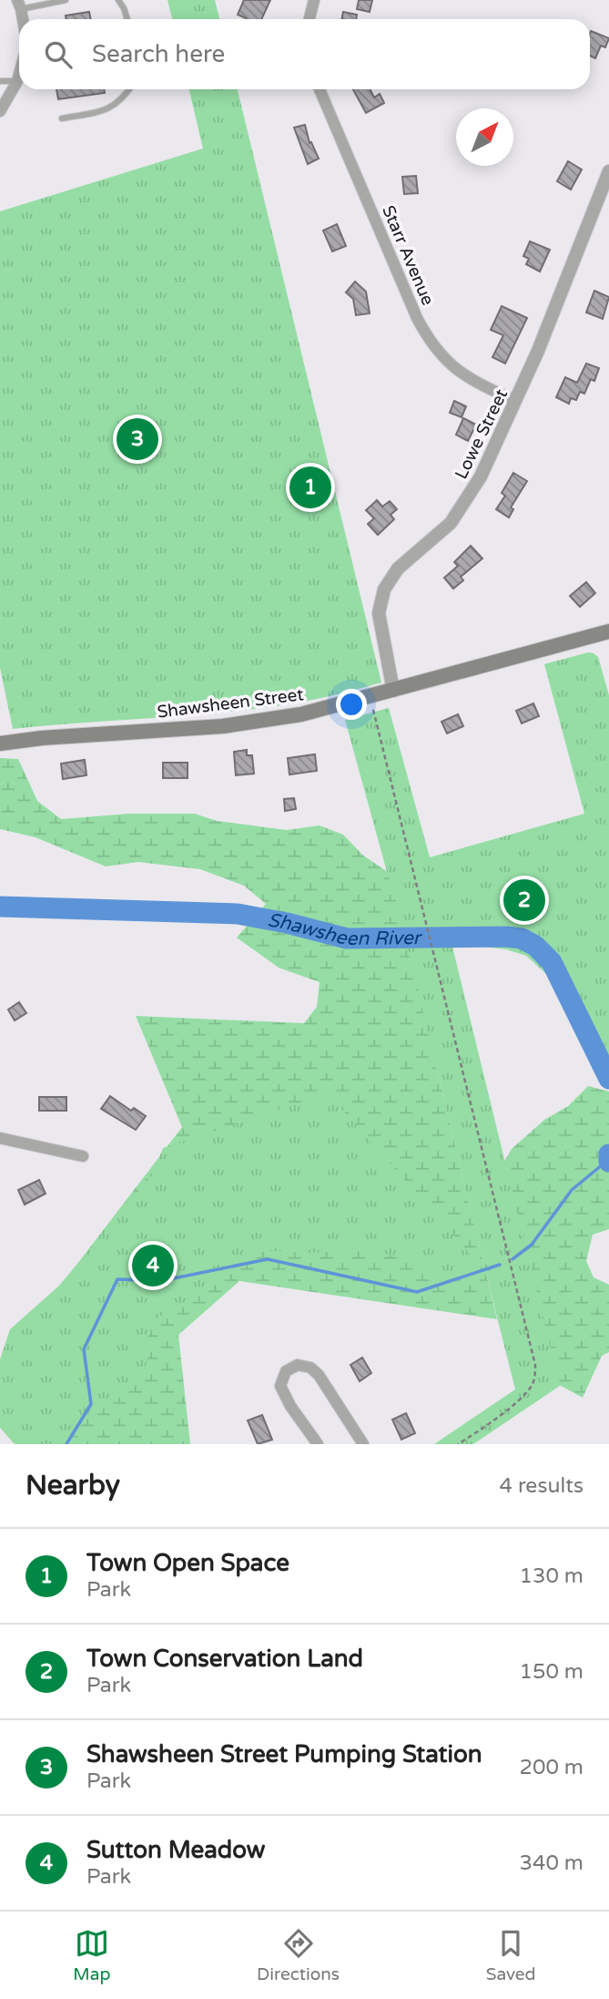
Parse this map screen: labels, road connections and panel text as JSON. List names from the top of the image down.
{
  "streets": {
    "main road": ["Shawsheen Street"],
    "street": ["Starr Avenue", "Lowe Street"]
  },
  "crossings": [
    ["Starr Avenue", "Lowe Street"],
    ["Lowe Street", "Shawsheen Street"]
  ],
  "water": ["Shawsheen River"],
  "north": "top right",
  "page": {
    "search": "Search here",
    "pins": [
      "3",
      "1",
      "2",
      "4"
    ],
    "heading": ["Nearby", "4 results"],
    "list": [
      {
        "mark": "1",
        "name": "Town Open Space",
        "note": "Park",
        "value": "130 m"
      },
      {
        "mark": "2",
        "name": "Town Conservation Land",
        "note": "Park",
        "value": "150 m"
      },
      {
        "mark": "3",
        "name": "Shawsheen Street Pumping Station",
        "note": "Park",
        "value": "200 m"
      },
      {
        "mark": "4",
        "name": "Sutton Meadow",
        "note": "Park",
        "value": "340 m"
      }
    ],
    "nav": ["Map", "Directions", "Saved"]
  }
}
